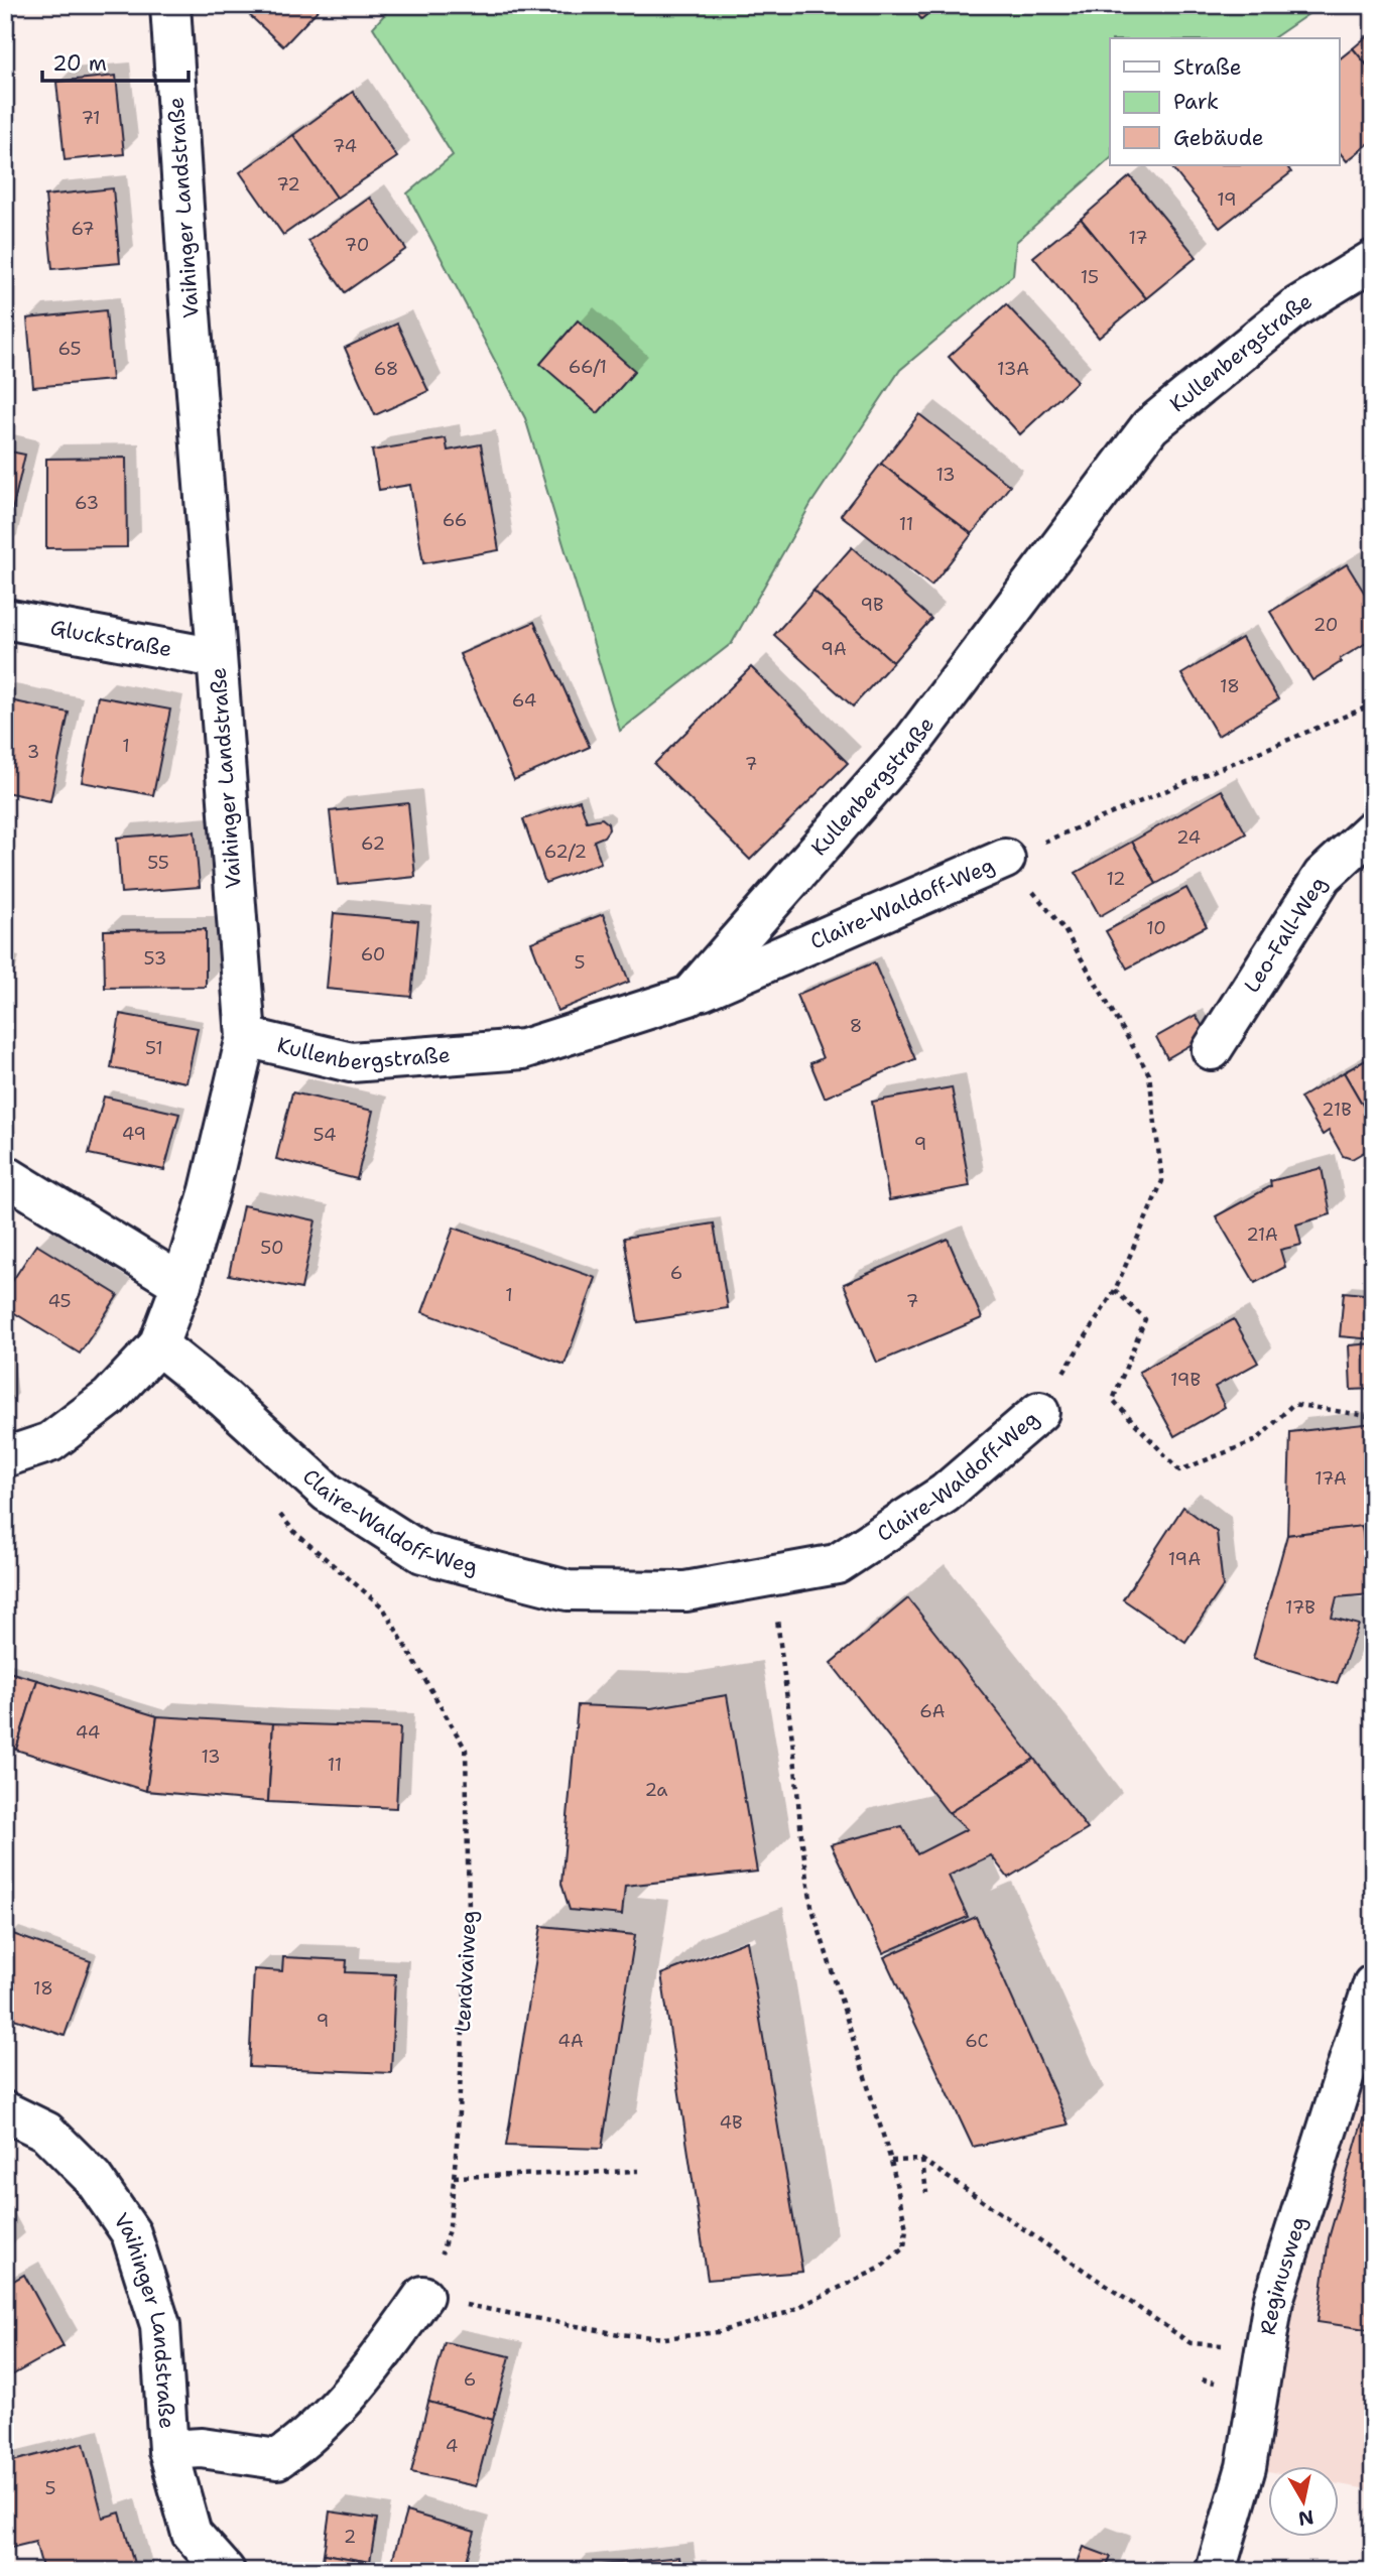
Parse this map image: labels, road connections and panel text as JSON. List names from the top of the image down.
{
  "streets": {
    "street": [
      "Vaihinger Landstraße",
      "Kullenbergstraße",
      "Gluckstraße",
      "Claire-Waldoff-Weg",
      "Leo-Fall-Weg",
      "Reginusweg"
    ],
    "path": ["Lendvaiweg"]
  },
  "crossings": [
    ["Vaihinger Landstraße", "Kullenbergstraße"],
    ["Vaihinger Landstraße", "Gluckstraße"],
    ["Vaihinger Landstraße", "Claire-Waldoff-Weg"],
    ["Kullenbergstraße", "Claire-Waldoff-Weg"]
  ],
  "house_numbers": [
    "71",
    "74",
    "72",
    "19",
    "67",
    "17",
    "70",
    "15",
    "65",
    "66/1",
    "68",
    "13A",
    "13",
    "63",
    "66",
    "11",
    "9B",
    "20",
    "9A",
    "18",
    "64",
    "1",
    "3",
    "7",
    "24",
    "62",
    "62/2",
    "55",
    "12",
    "10",
    "60",
    "53",
    "5",
    "8",
    "51",
    "21B",
    "49",
    "54",
    "9",
    "21A",
    "50",
    "6",
    "1",
    "45",
    "7",
    "19B",
    "17A",
    "19A",
    "17B",
    "6A",
    "44",
    "13",
    "11",
    "2a",
    "18",
    "9",
    "4A",
    "6C",
    "4B",
    "6",
    "4",
    "5",
    "2"
  ],
  "legend": ["Straße", "Park", "Gebäude"],
  "scale_bar": "20 m",
  "north": "bottom"
}
